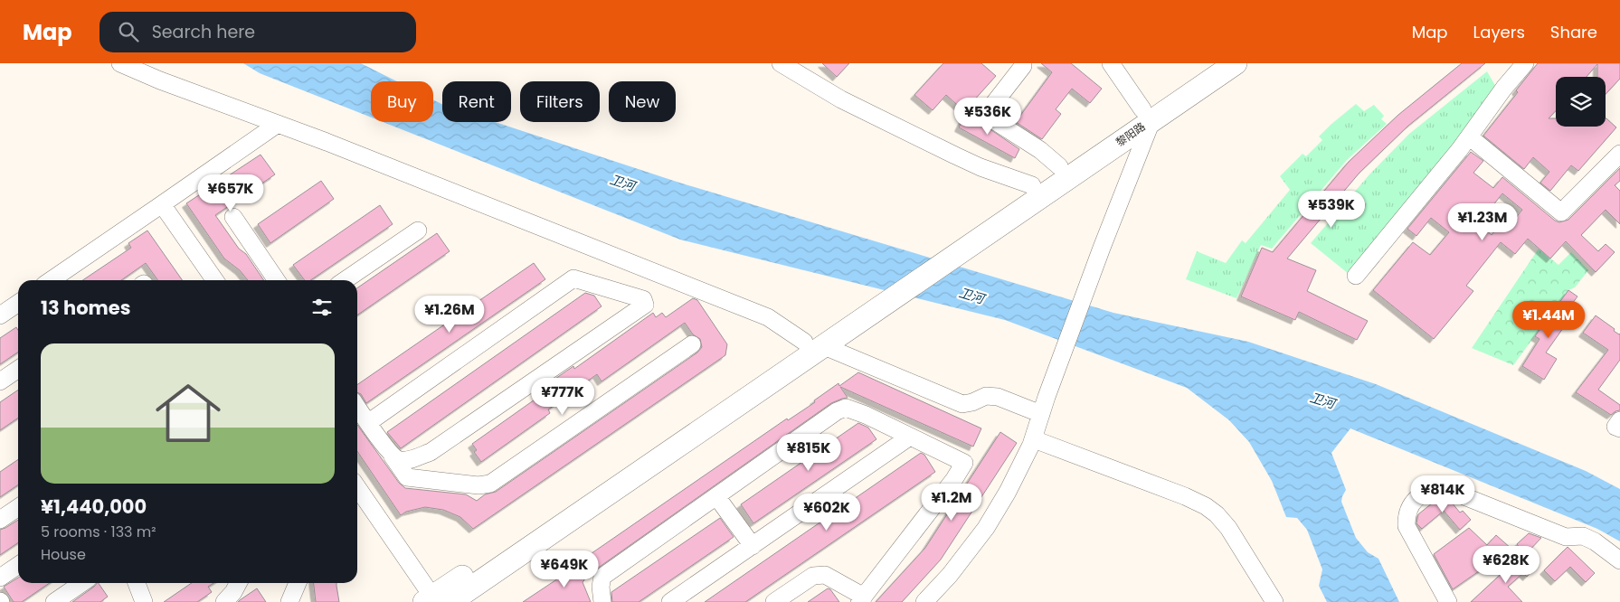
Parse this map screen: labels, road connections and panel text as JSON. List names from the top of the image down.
{
  "streets": {
    "main road": ["黎阳路"]
  },
  "water": ["卫河"],
  "page": {
    "header": "Map",
    "search": "Search here",
    "nav": ["Map", "Layers", "Share"],
    "chip": [
      "Buy",
      "Rent",
      "Filters",
      "New"
    ],
    "price": [
      "¥536K",
      "¥657K",
      "¥539K",
      "¥1.23M",
      "¥1.26M",
      "¥1.44M",
      "¥777K",
      "¥815K",
      "¥814K",
      "¥1.2M",
      "¥602K",
      "¥628K",
      "¥649K"
    ],
    "heading": "13 homes",
    "list": [
      {
        "name": "¥1,440,000",
        "note": "5 rooms · 133 m² · House"
      }
    ]
  }
}
